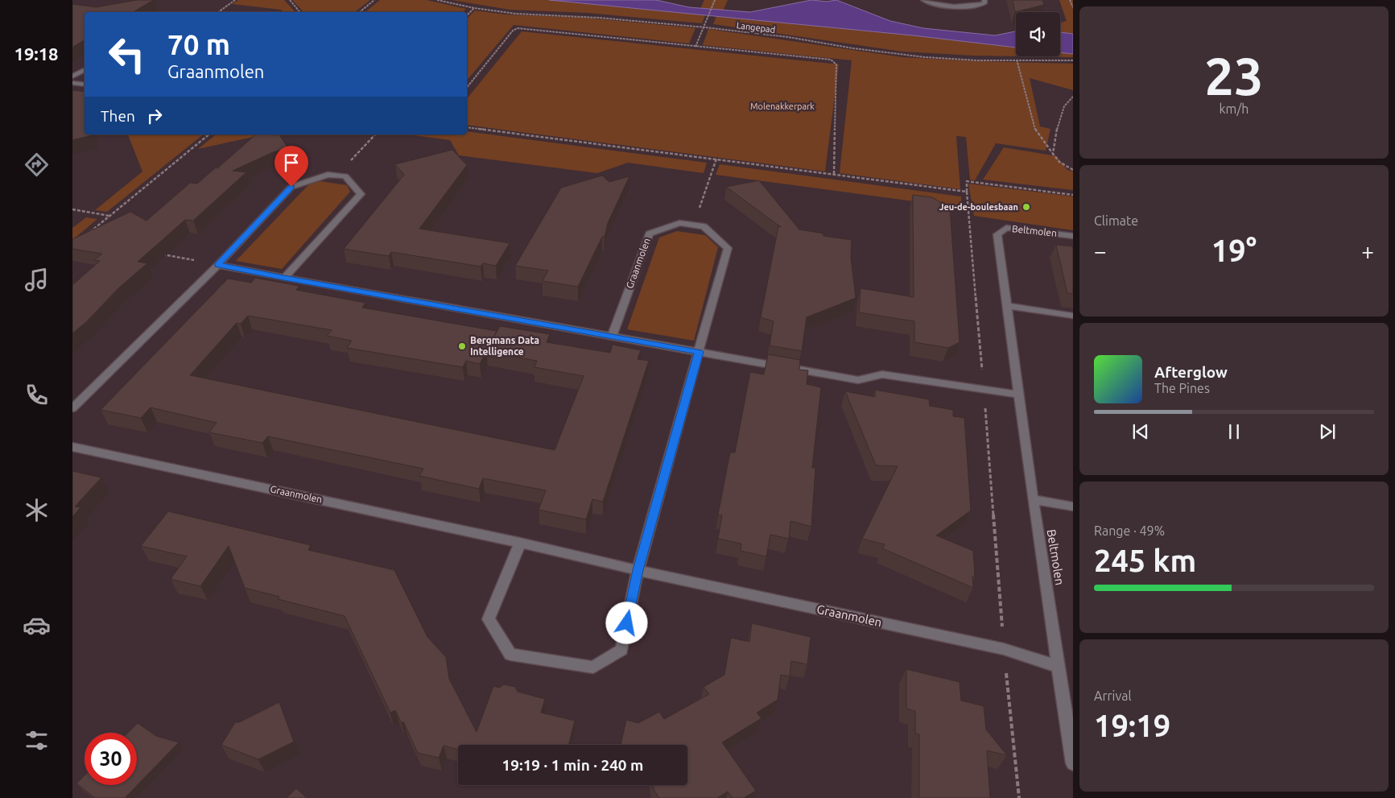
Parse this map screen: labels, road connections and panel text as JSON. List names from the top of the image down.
{
  "streets": {
    "street": ["Beltmolen", "Graanmolen"],
    "path": ["Langepad"]
  },
  "crossings": [
    ["Beltmolen", "Graanmolen"]
  ],
  "parks": ["Molenakkerpark"],
  "places": ["Jeu-de-boulesbaan", "Bergmans Data Intelligence"],
  "page": {
    "tabs": "19:18",
    "tile": [
      ["23", "km/h"],
      "Climate",
      ["Range · 49%", "245 km"],
      ["Arrival", "19:19"]
    ],
    "turn": ["70 m", "Graanmolen"],
    "then": "Then",
    "heat": ["−", "19°", "+"],
    "song": ["Afterglow", "The Pines"],
    "limit": "30",
    "trip": "19:19 · 1 min · 240 m"
  }
}
